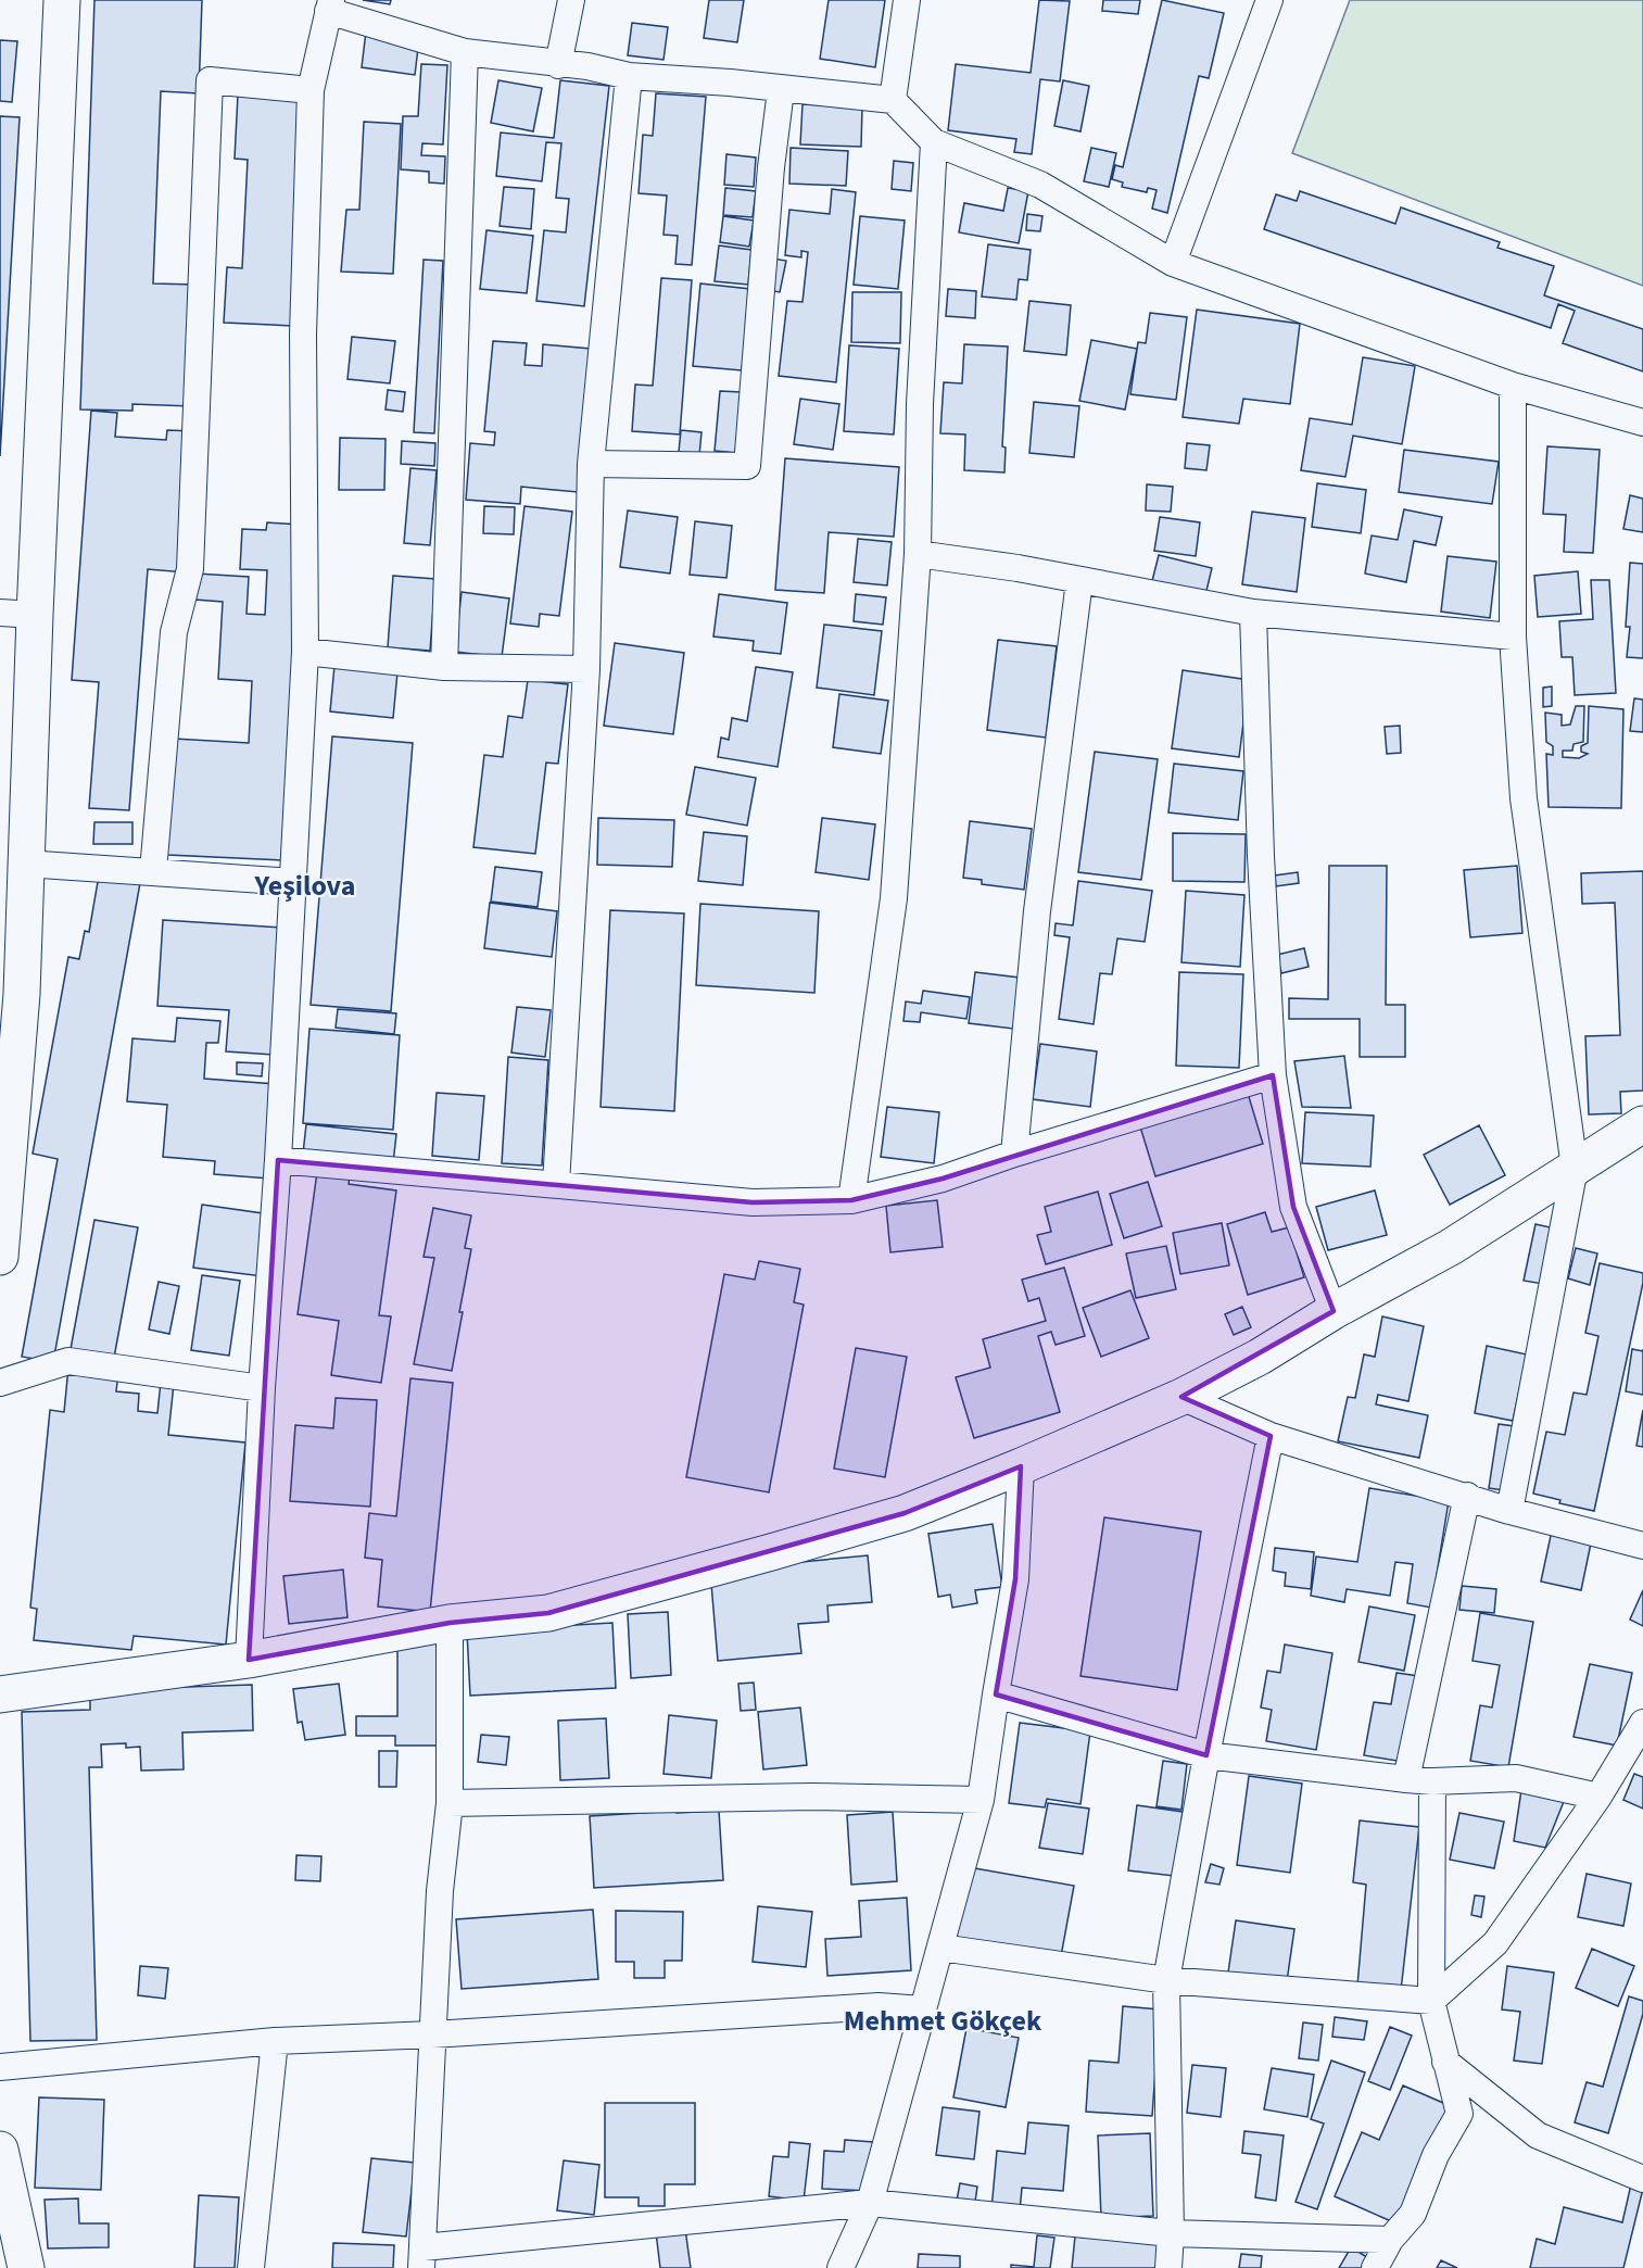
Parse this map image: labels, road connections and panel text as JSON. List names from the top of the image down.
{
  "districts": ["Yeşilova", "Mehmet Gökçek"]
}
